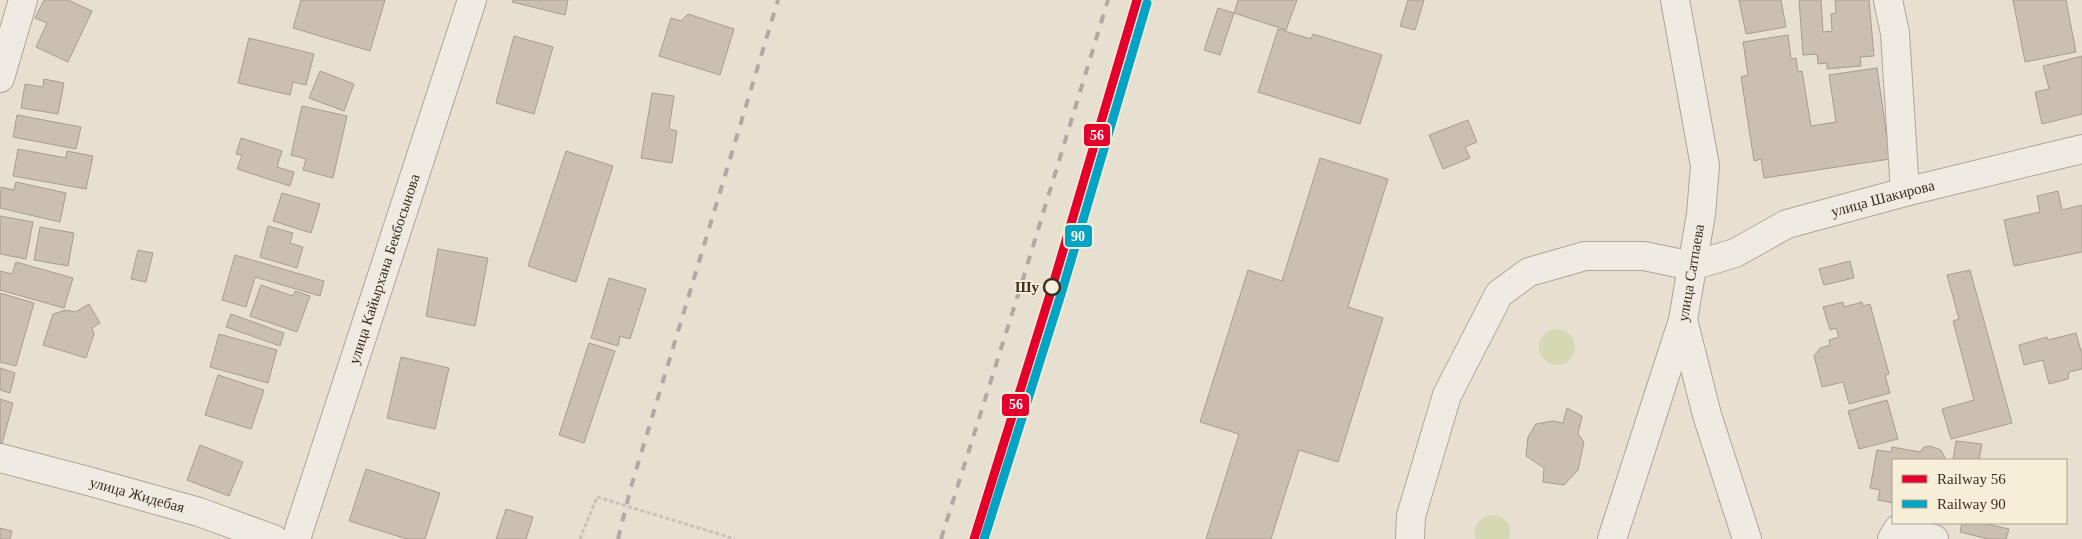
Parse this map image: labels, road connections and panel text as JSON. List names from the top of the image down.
{
  "streets": {
    "street": [
      "улица Шакирова",
      "улица Кайырхана Бекбосынова",
      "улица Сатпаева",
      "улица Жидебая"
    ]
  },
  "crossings": [
    ["улица Шакирова", "улица Сатпаева"]
  ],
  "places": ["Шу"],
  "lines": ["rail line 56", "rail line 90"],
  "legend": ["Railway 56", "Railway 90"]
}
